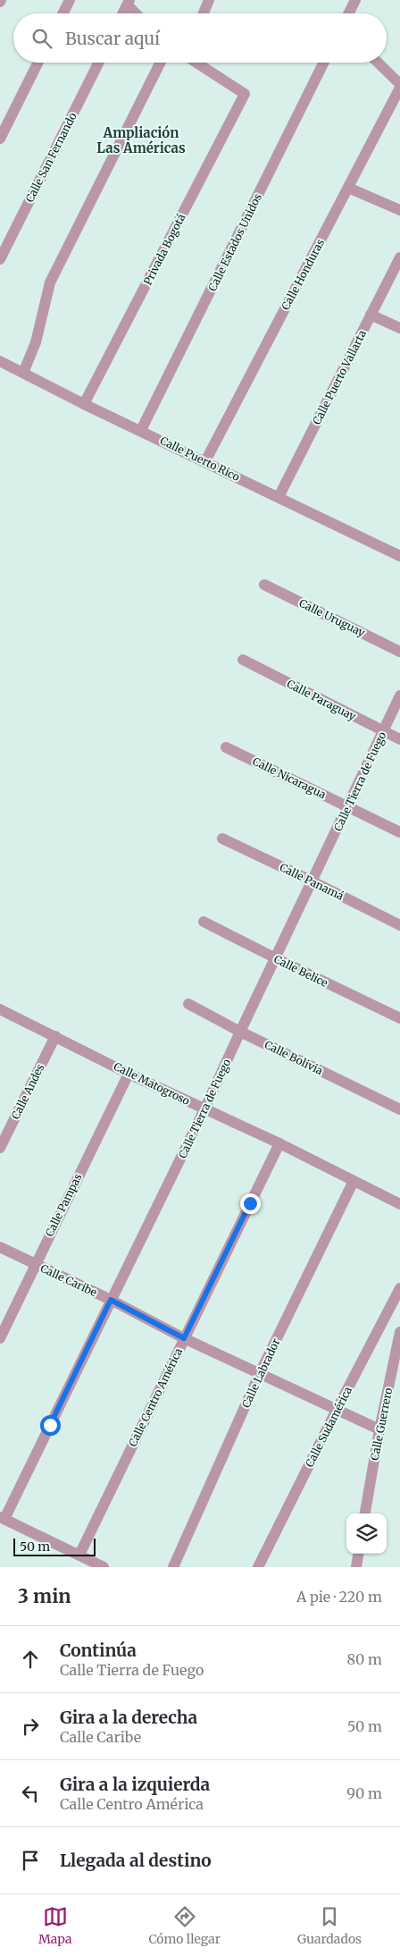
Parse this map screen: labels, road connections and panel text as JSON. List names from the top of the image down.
{
  "streets": {
    "street": [
      "Calle San Fernando",
      "Calle Estados Unidos",
      "Privada Bogotá",
      "Calle Honduras",
      "Calle Puerto Vallarta",
      "Calle Puerto Rico",
      "Calle Uruguay",
      "Calle Paraguay",
      "Calle Nicaragua",
      "Calle Tierra de Fuego",
      "Calle Panamá",
      "Calle Belice",
      "Calle Bolivia",
      "Calle Matogroso",
      "Calle Andes",
      "Calle Pampas",
      "Calle Caribe",
      "Calle Labrador",
      "Calle Centro América",
      "Calle Guerrero",
      "Calle Sudamérica"
    ]
  },
  "crossings": [
    ["Calle Estados Unidos", "Calle Puerto Rico"],
    ["Privada Bogotá", "Calle Puerto Rico"],
    ["Calle Honduras", "Calle Puerto Rico"],
    ["Calle Puerto Vallarta", "Calle Puerto Rico"],
    ["Calle Paraguay", "Calle Tierra de Fuego"],
    ["Calle Nicaragua", "Calle Tierra de Fuego"],
    ["Calle Tierra de Fuego", "Calle Panamá"],
    ["Calle Tierra de Fuego", "Calle Belice"],
    ["Calle Tierra de Fuego", "Calle Bolivia"],
    ["Calle Tierra de Fuego", "Calle Matogroso"],
    ["Calle Tierra de Fuego", "Calle Caribe"],
    ["Calle Matogroso", "Calle Andes"],
    ["Calle Matogroso", "Calle Pampas"],
    ["Calle Matogroso", "Calle Labrador"],
    ["Calle Matogroso", "Calle Centro América"],
    ["Calle Pampas", "Calle Caribe"],
    ["Calle Caribe", "Calle Labrador"],
    ["Calle Caribe", "Calle Centro América"],
    ["Calle Caribe", "Calle Guerrero"],
    ["Calle Caribe", "Calle Sudamérica"]
  ],
  "districts": ["Ampliación Las Américas"],
  "scale_bar": "50 m",
  "page": {
    "search": "Buscar aquí",
    "scale": "50 m",
    "heading": ["3 min", "A pie · 220 m"],
    "list": [
      ["Continúa", "Calle Tierra de Fuego", "80 m"],
      ["Gira a la derecha", "Calle Caribe", "50 m"],
      ["Gira a la izquierda", "Calle Centro América", "90 m"],
      "Llegada al destino"
    ],
    "nav": ["Mapa", "Cómo llegar", "Guardados"]
  }
}
